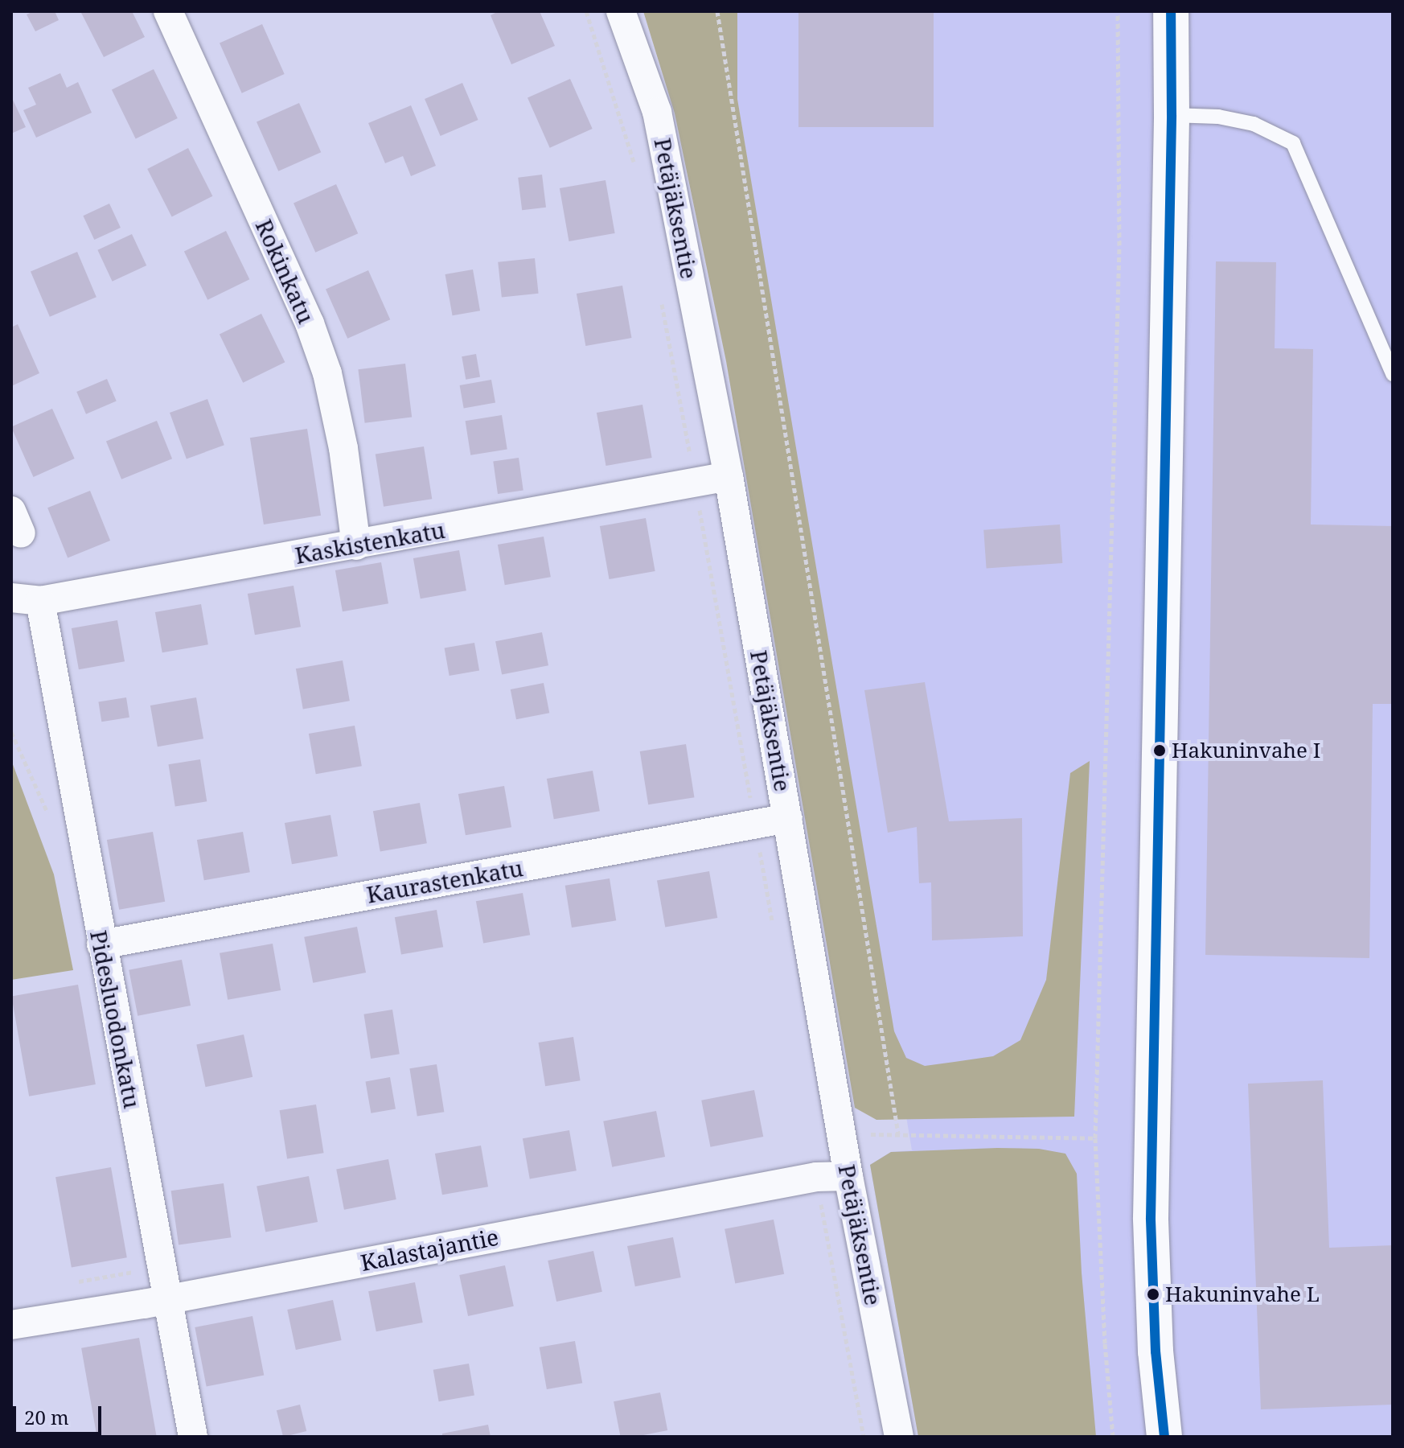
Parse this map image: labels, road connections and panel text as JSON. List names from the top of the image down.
{
  "streets": {
    "street": [
      "Petäjäksentie",
      "Rokinkatu",
      "Kaskistenkatu",
      "Kaurastenkatu",
      "Pidesluodonkatu",
      "Kalastajantie"
    ]
  },
  "crossings": [
    ["Petäjäksentie", "Kaskistenkatu"],
    ["Petäjäksentie", "Kaurastenkatu"],
    ["Petäjäksentie", "Kalastajantie"],
    ["Rokinkatu", "Kaskistenkatu"],
    ["Kaskistenkatu", "Pidesluodonkatu"],
    ["Kaurastenkatu", "Pidesluodonkatu"],
    ["Pidesluodonkatu", "Kalastajantie"]
  ],
  "places": ["Hakuninvahe I", "Hakuninvahe L"],
  "scale_bar": "20 m"
}
